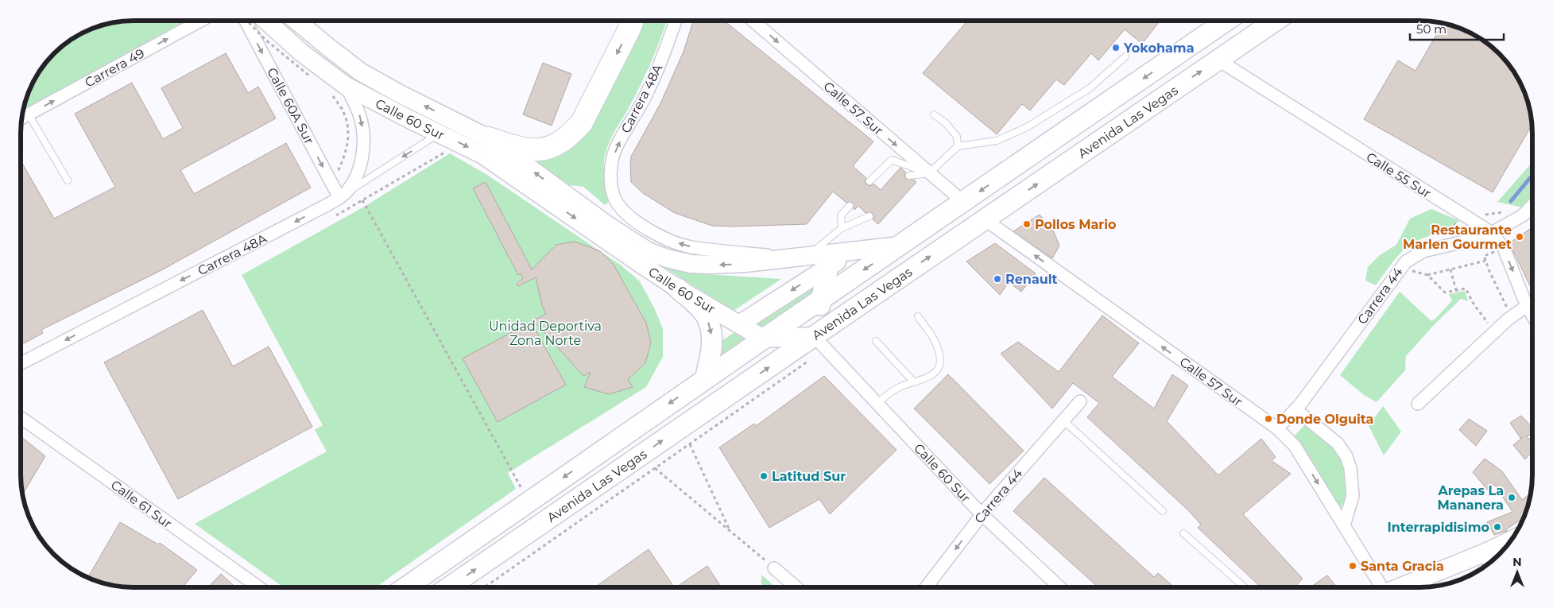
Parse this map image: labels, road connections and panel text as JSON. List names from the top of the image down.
{
  "streets": {
    "main road": ["Calle 60 Sur", "Avenida Las Vegas"],
    "street": [
      "Carrera 49",
      "Carrera 48A",
      "Calle 60A Sur",
      "Calle 57 Sur",
      "Calle 55 Sur",
      "Carrera 44",
      "Calle 61 Sur"
    ]
  },
  "crossings": [
    ["Carrera 48A", "Calle 60A Sur"],
    ["Carrera 48A", "Calle 60 Sur"],
    ["Calle 57 Sur", "Avenida Las Vegas"],
    ["Calle 57 Sur", "Carrera 44"],
    ["Calle 60 Sur", "Avenida Las Vegas"],
    ["Calle 60 Sur", "Carrera 44"],
    ["Avenida Las Vegas", "Calle 55 Sur"],
    ["Calle 55 Sur", "Carrera 44"]
  ],
  "one_way": ["Carrera 49", "Calle 60A Sur"],
  "parks": ["Unidad Deportiva Zona Norte"],
  "places": [
    "Yokohama",
    "Pollos Mario",
    "Restaurante Marlen Gourmet",
    "Renault",
    "Donde Olguita",
    "Latitud Sur",
    "Arepas La Mananera",
    "Interrapidisimo",
    "Santa Gracia"
  ],
  "scale_bar": "50 m",
  "north": "top"
}
